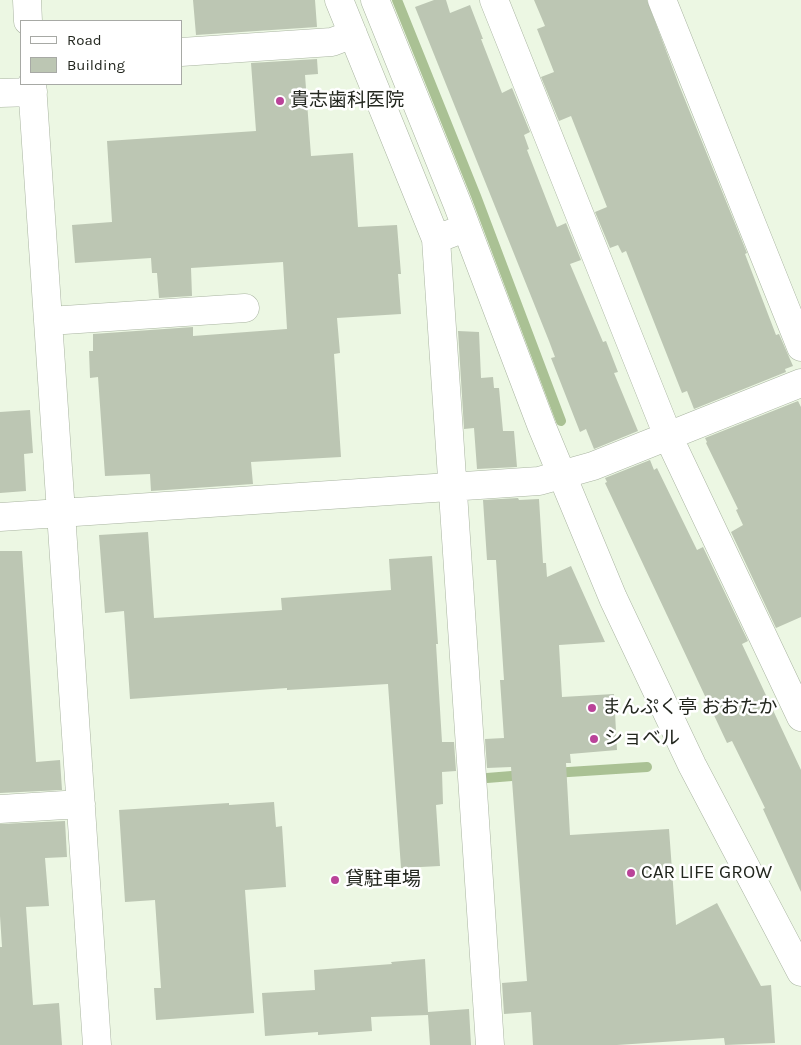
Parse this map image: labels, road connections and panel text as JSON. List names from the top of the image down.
{
  "places": [
    "貴志歯科医院",
    "まんぷく亭 おおたか",
    "ショベル",
    "CAR LIFE GROW",
    "貸駐車場"
  ],
  "legend": ["Road", "Building"]
}
